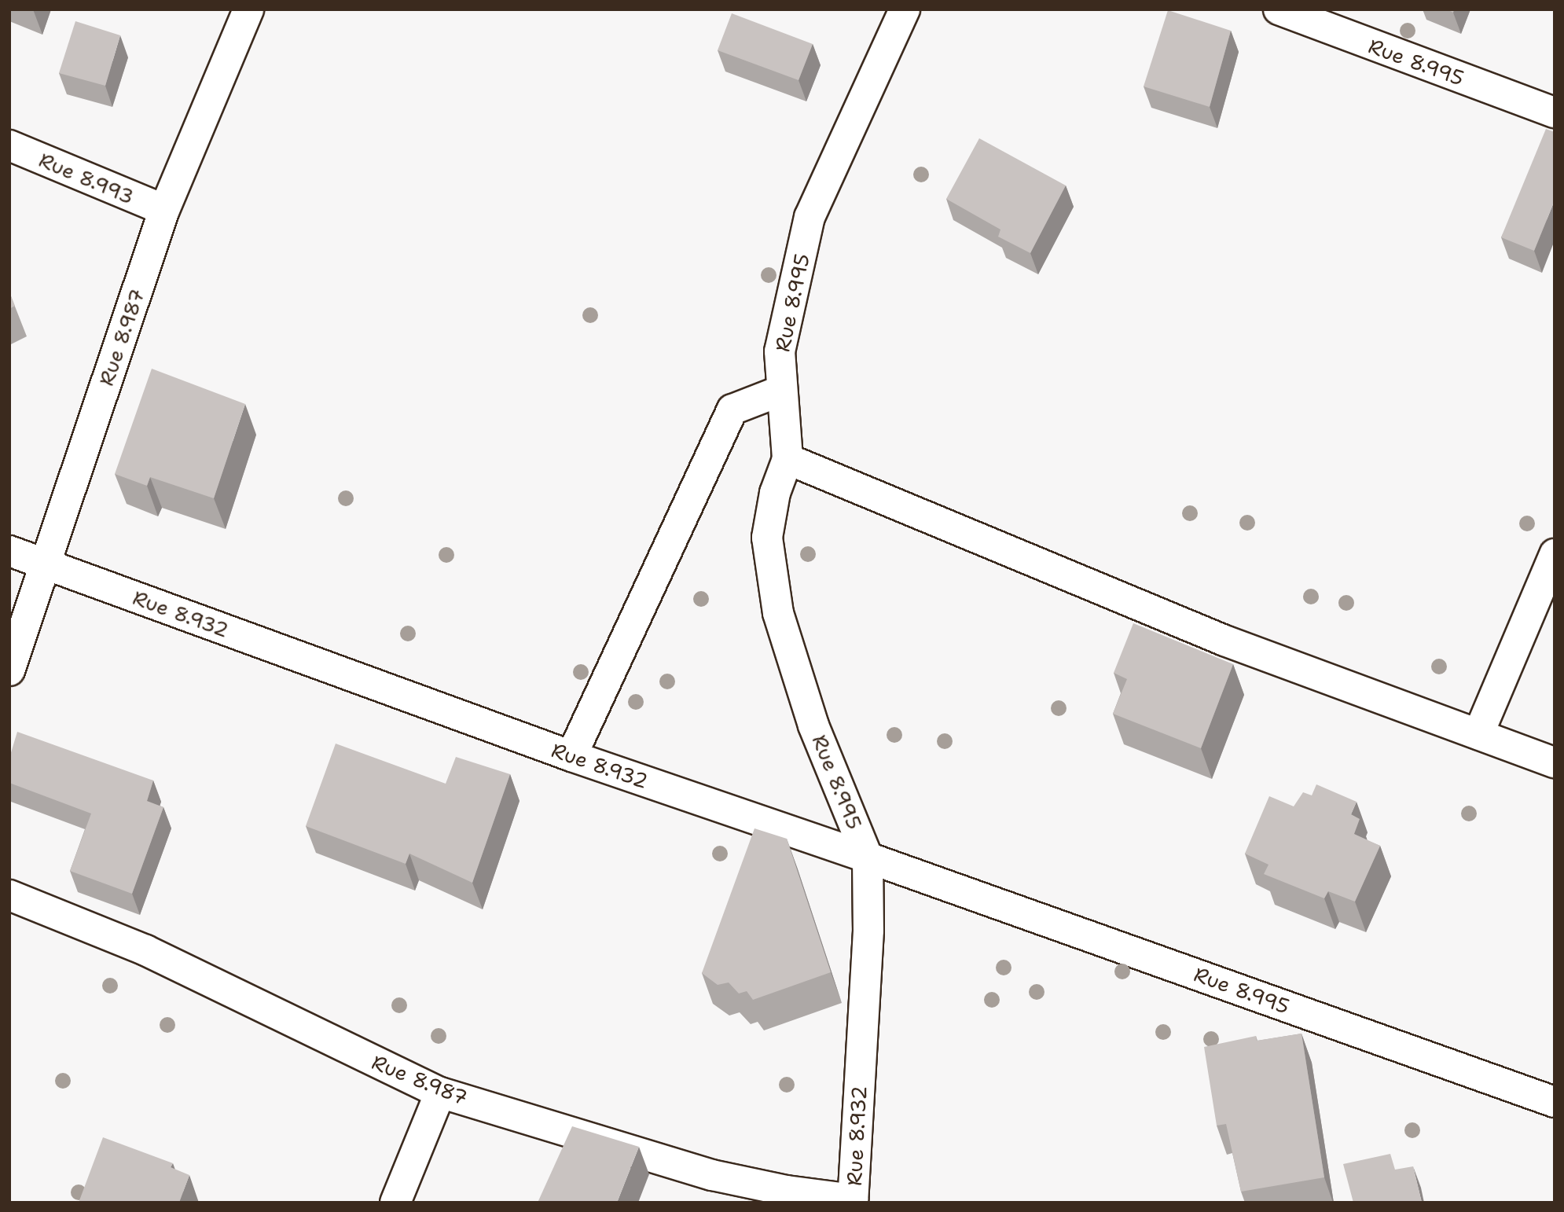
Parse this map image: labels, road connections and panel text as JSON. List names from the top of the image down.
{
  "streets": {
    "street": [
      "Rue 8.995",
      "Rue 8.993",
      "Rue 8.987",
      "Rue 8.932"
    ]
  },
  "crossings": [
    ["Rue 8.995", "Rue 8.932"],
    ["Rue 8.993", "Rue 8.987"],
    ["Rue 8.987", "Rue 8.932"]
  ]
}
